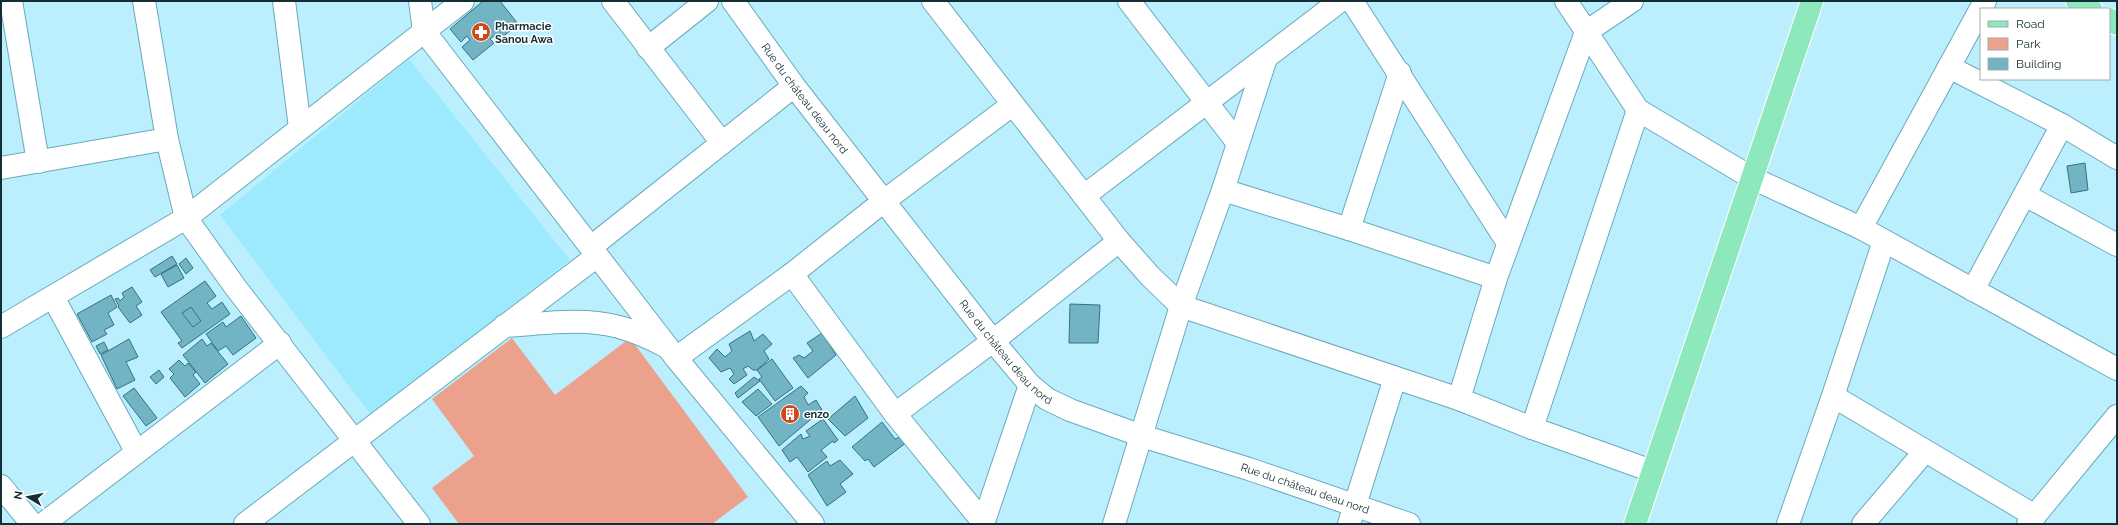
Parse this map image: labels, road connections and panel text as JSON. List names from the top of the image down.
{
  "streets": {
    "street": ["Rue du château deau nord"]
  },
  "places": {
    "pharmacy": ["Pharmacie Sanou Awa"],
    "building": ["enzo"]
  },
  "legend": ["Road", "Park", "Building"],
  "north": "left"
}
